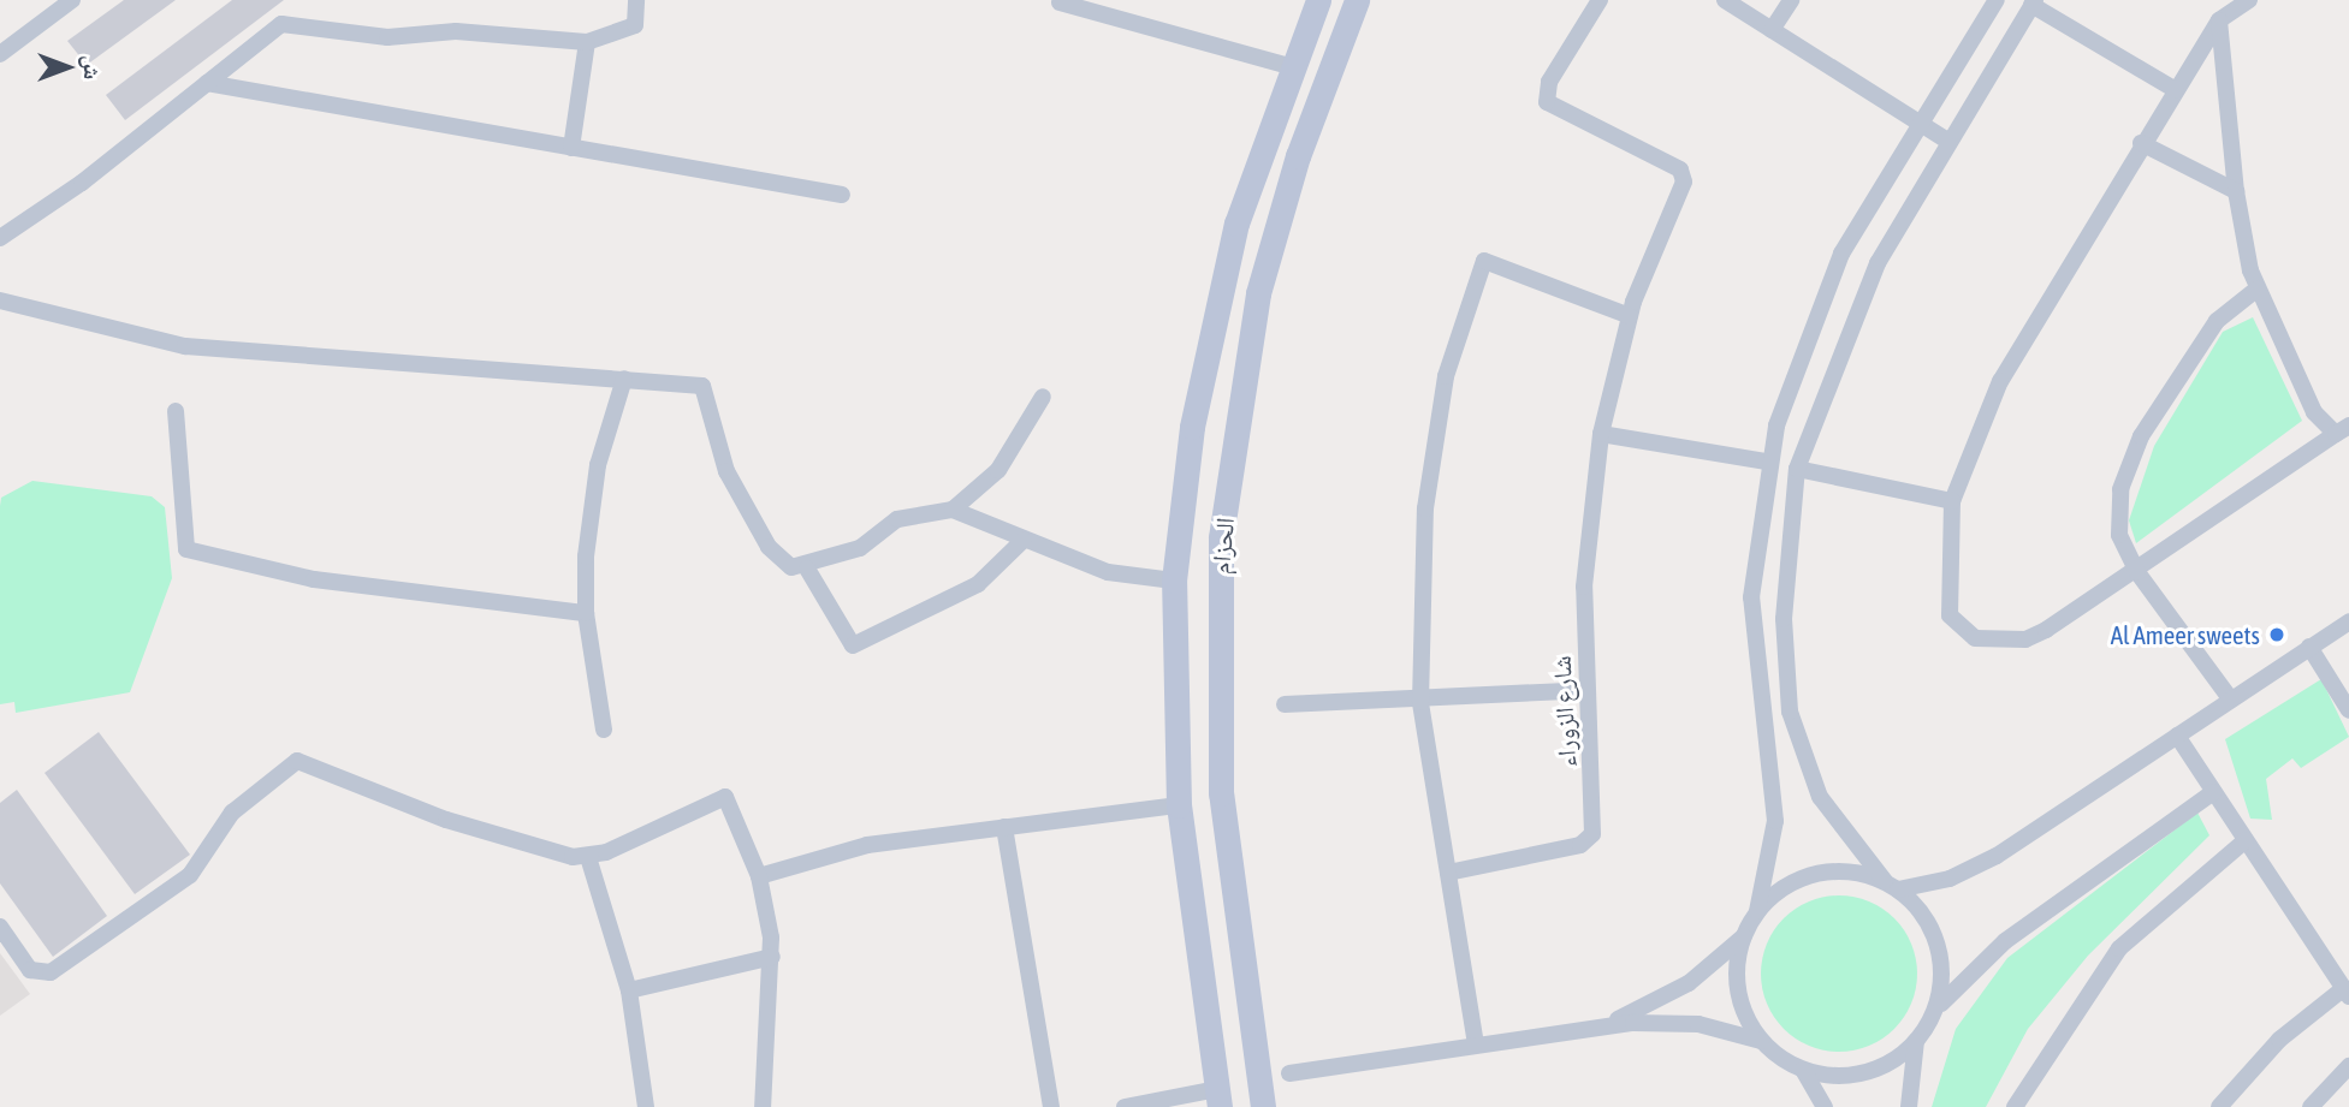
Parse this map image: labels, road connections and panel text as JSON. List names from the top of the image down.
{
  "streets": {
    "main road": ["الحزام"],
    "street": ["شارع الزوراء"]
  },
  "places": ["Al Ameer sweets"],
  "north": "right"
}
